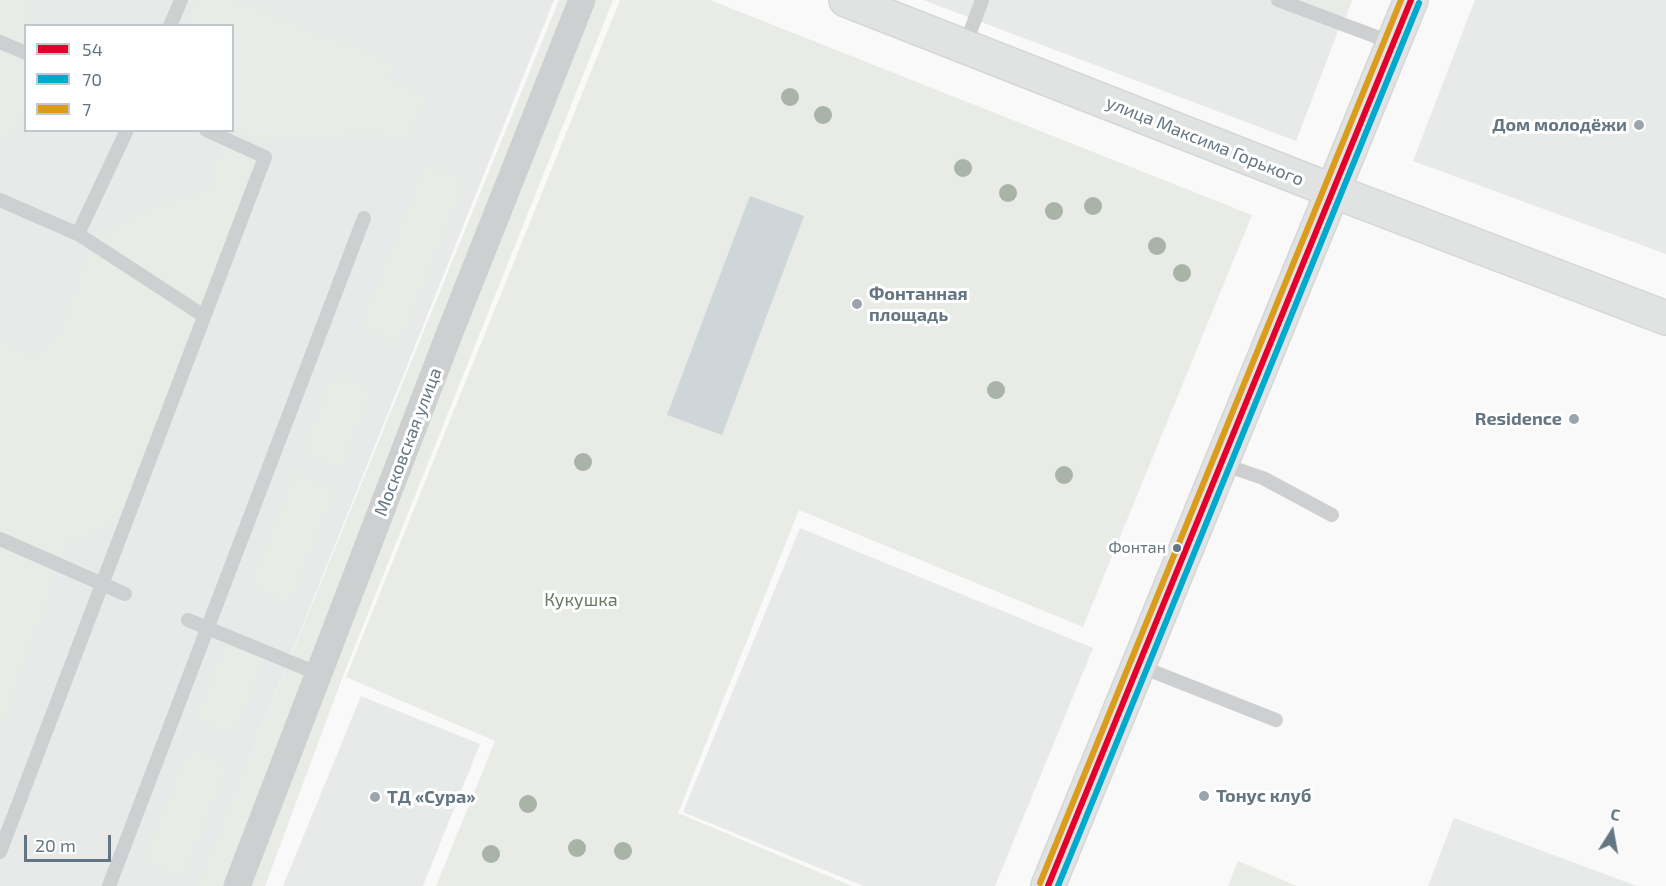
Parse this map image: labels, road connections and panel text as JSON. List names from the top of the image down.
{
  "streets": {
    "main road": ["улица Максима Горького"],
    "street": ["Московская улица"]
  },
  "parks": ["Кукушка"],
  "places": [
    "Дом молодёжи",
    "Фонтанная площадь",
    "Residence",
    "Фонтан",
    "Тонус клуб",
    "ТД «Сура»"
  ],
  "lines": ["transit line 54", "transit line 7", "transit line 70"],
  "legend": ["54", "70", "7"],
  "scale_bar": "20 m",
  "north": "top"
}
